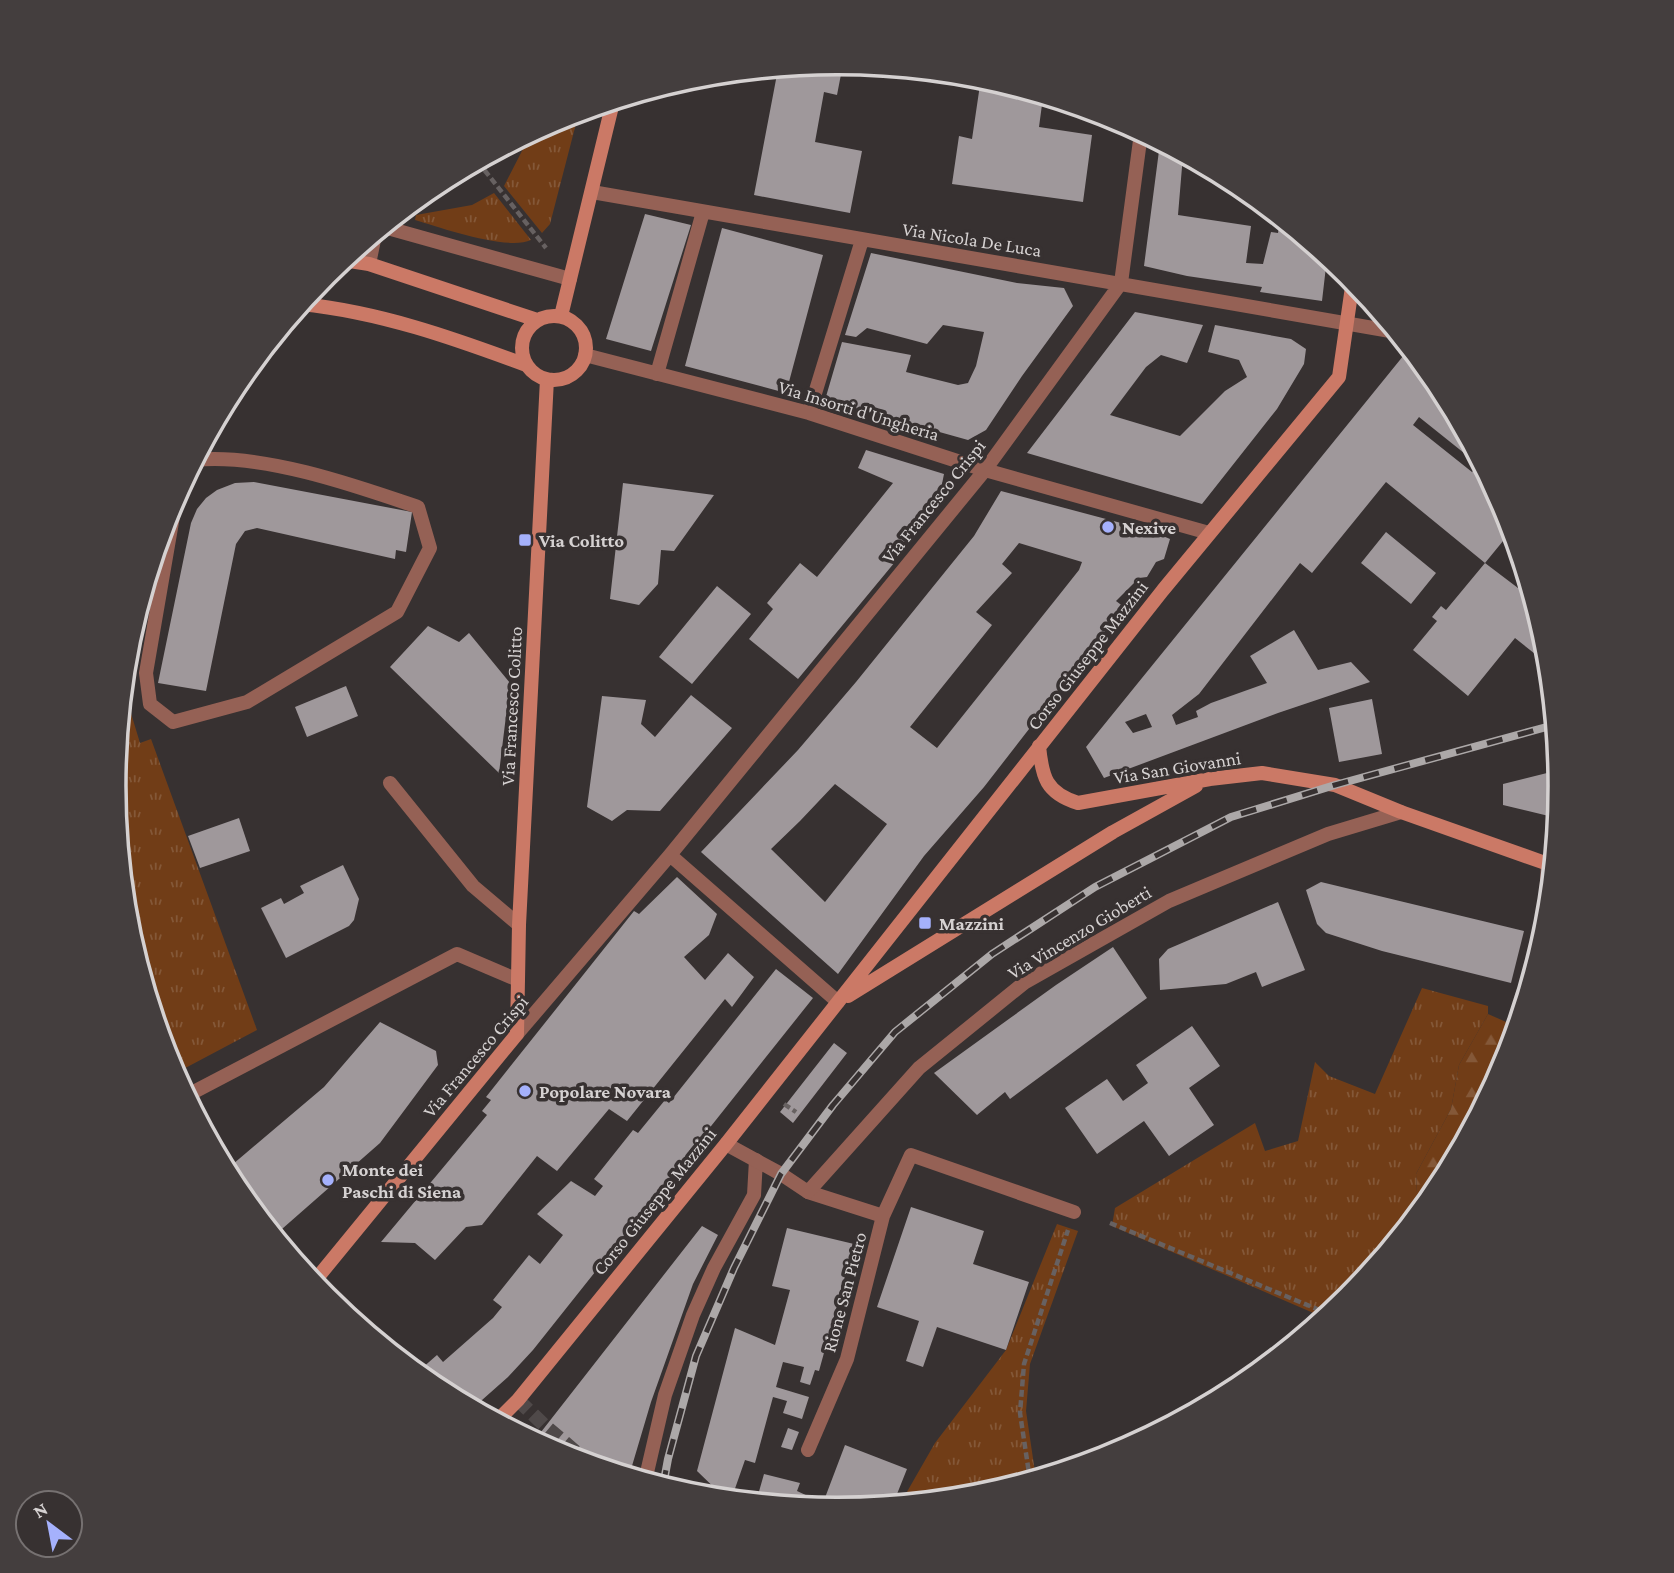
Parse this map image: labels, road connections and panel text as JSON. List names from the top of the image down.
{
  "streets": {
    "main road": [
      "Via Francesco Crispi",
      "Corso Giuseppe Mazzini",
      "Via Francesco Colitto",
      "Via San Giovanni"
    ],
    "street": [
      "Via Nicola De Luca",
      "Via Insorti d'Ungheria",
      "Via Vincenzo Gioberti",
      "Rione San Pietro"
    ]
  },
  "crossings": [
    ["Via Nicola De Luca", "Via Francesco Crispi"],
    ["Via Nicola De Luca", "Corso Giuseppe Mazzini"],
    ["Via Insorti d'Ungheria", "Via Francesco Crispi"],
    ["Via Insorti d'Ungheria", "Corso Giuseppe Mazzini"],
    ["Via Insorti d'Ungheria", "Via Francesco Colitto"],
    ["Via Francesco Crispi", "Via Francesco Colitto"],
    ["Corso Giuseppe Mazzini", "Via San Giovanni"],
    ["Via San Giovanni", "Via Vincenzo Gioberti"],
    ["Via Vincenzo Gioberti", "Rione San Pietro"]
  ],
  "places": {
    "other": ["Nexive", "Popolare Novara", "Monte dei Paschi di Siena"],
    "transit": ["Via Colitto", "Mazzini"]
  },
  "north": "top left"
}
